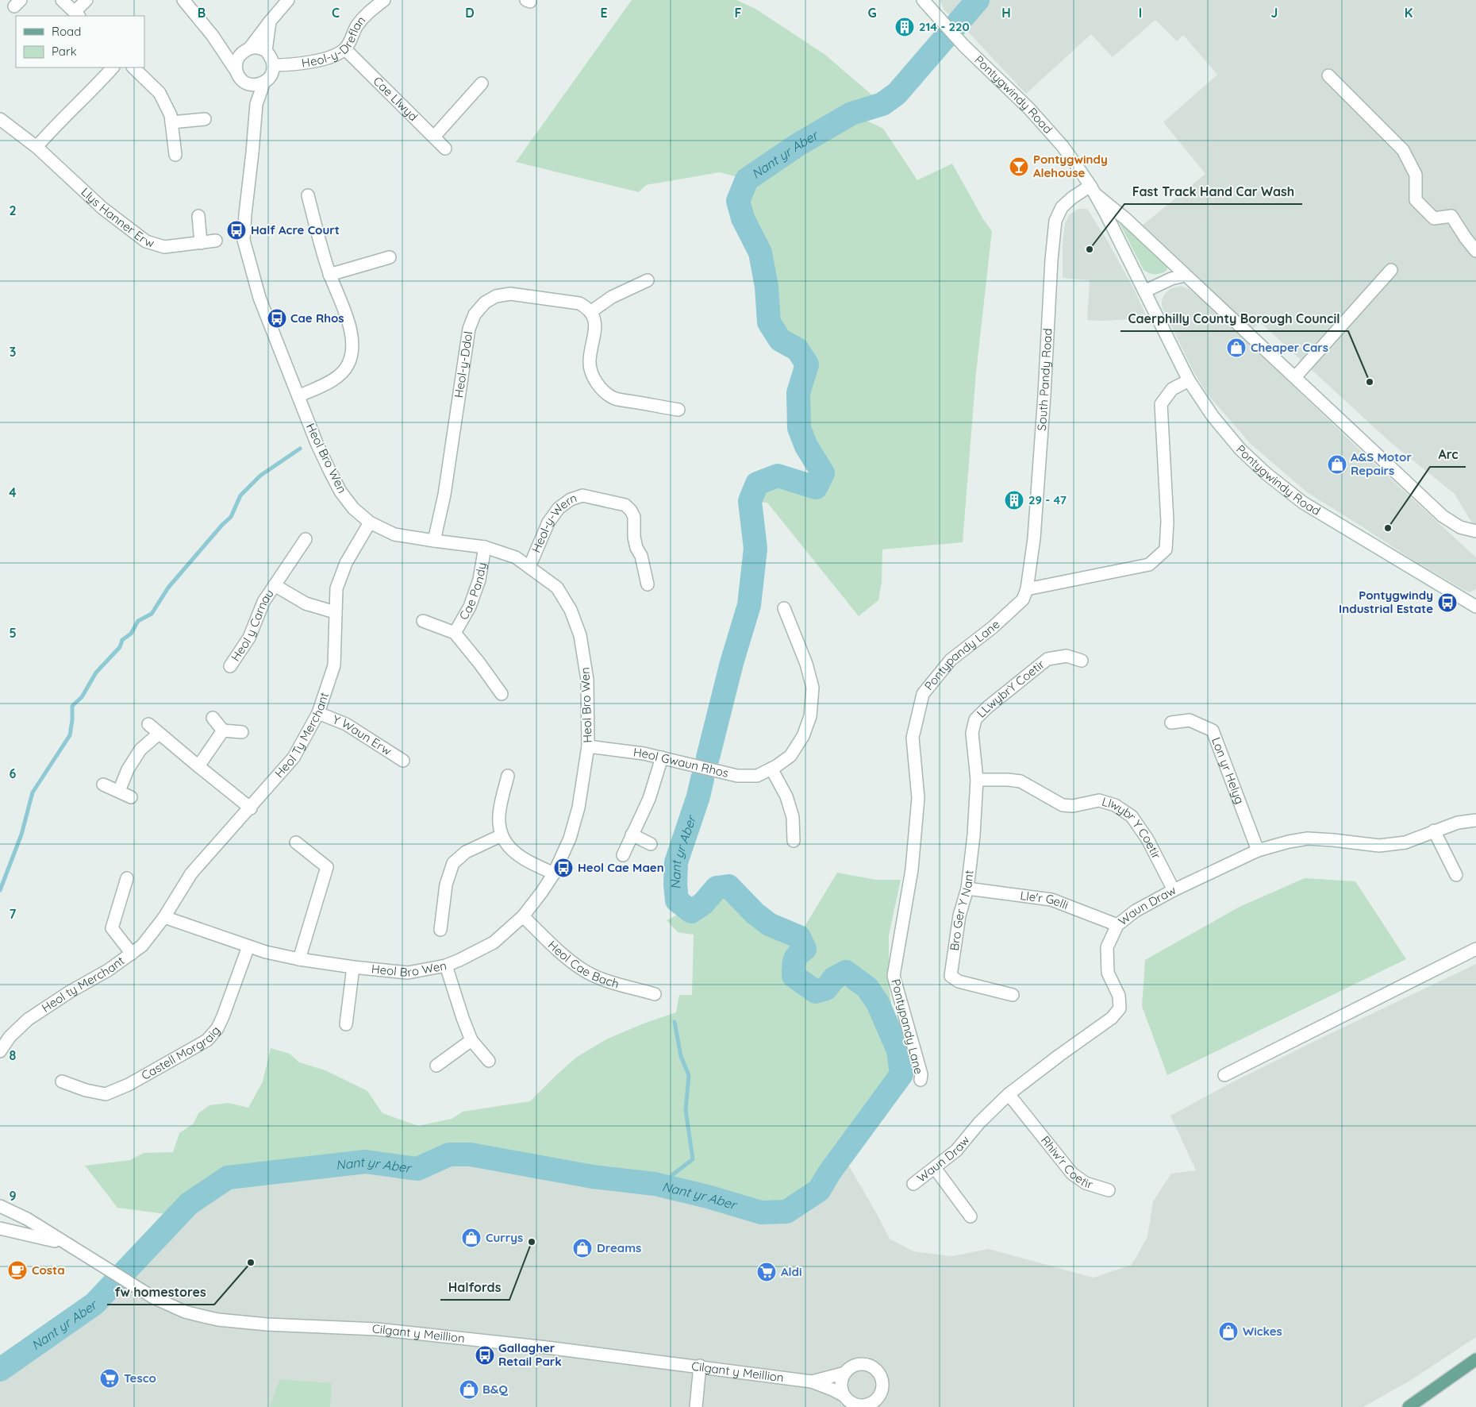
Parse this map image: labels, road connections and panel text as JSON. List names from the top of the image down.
{
  "streets": {
    "street": [
      "Heol-y-Dreflan",
      "Pontygwindy Road",
      "Cae Llwyd",
      "Llys Hanner Erw",
      "Heol-y-Ddol",
      "South Pandy Road",
      "Heol Bro Wen",
      "Heol-y-Wern",
      "Cae Pandy",
      "Heol y Carnau",
      "Pontypandy Lane",
      "LLwybrY Coetir",
      "Heol Ty Merchant",
      "Y Waun Erw",
      "Heol Gwaun Rhos",
      "Lon yr Helyg",
      "Llwybr Y Coetir",
      "Lle'r Gelli",
      "Waun Draw",
      "Bro Ger Y Nant",
      "Heol Cae Bach",
      "Heol ty Merchant",
      "Castell Morgraig",
      "Rhiw'r Coetir",
      "Cilgant y Meillion"
    ]
  },
  "crossings": [
    ["Heol-y-Dreflan", "Cae Llwyd"],
    ["Heol-y-Dreflan", "Heol Bro Wen"],
    ["Pontygwindy Road", "South Pandy Road"],
    ["Heol-y-Ddol", "Heol Bro Wen"],
    ["South Pandy Road", "Pontypandy Lane"],
    ["Heol Bro Wen", "Heol-y-Wern"],
    ["Heol Bro Wen", "Cae Pandy"],
    ["Heol Bro Wen", "Heol Ty Merchant"],
    ["Heol Bro Wen", "Heol Gwaun Rhos"],
    ["Heol Bro Wen", "Heol Cae Bach"],
    ["Heol Bro Wen", "Heol ty Merchant"],
    ["Heol Bro Wen", "Castell Morgraig"],
    ["Heol y Carnau", "Heol Ty Merchant"],
    ["LLwybrY Coetir", "Llwybr Y Coetir"],
    ["LLwybrY Coetir", "Bro Ger Y Nant"],
    ["Heol Ty Merchant", "Y Waun Erw"],
    ["Heol Ty Merchant", "Heol ty Merchant"],
    ["Lon yr Helyg", "Waun Draw"],
    ["Llwybr Y Coetir", "Waun Draw"],
    ["Llwybr Y Coetir", "Bro Ger Y Nant"],
    ["Lle'r Gelli", "Waun Draw"],
    ["Lle'r Gelli", "Bro Ger Y Nant"],
    ["Waun Draw", "Rhiw'r Coetir"]
  ],
  "water": ["Nant yr Aber"],
  "places": {
    "building": ["214 - 220", "29 - 47"],
    "bar": ["Pontygwindy Alehouse"],
    "bus stop": [
      "Half Acre Court",
      "Cae Rhos",
      "Pontygwindy Industrial Estate",
      "Heol Cae Maen",
      "Gallagher Retail Park"
    ],
    "other": [
      "Fast Track Hand Car Wash",
      "Caerphilly County Borough Council",
      "Arc",
      "Halfords",
      "fw homestores"
    ],
    "shop": [
      "Cheaper Cars",
      "A&S Motor Repairs",
      "Currys",
      "Dreams",
      "Wickes",
      "B&Q"
    ],
    "cafe": ["Costa"],
    "supermarket": ["Aldi", "Tesco"]
  },
  "legend": ["Road", "Park"],
  "grid": {
    "columns": [
      "B",
      "C",
      "D",
      "E",
      "F",
      "G",
      "H",
      "I",
      "J",
      "K"
    ],
    "rows": [
      "2",
      "3",
      "4",
      "5",
      "6",
      "7",
      "8",
      "9"
    ]
  }
}
